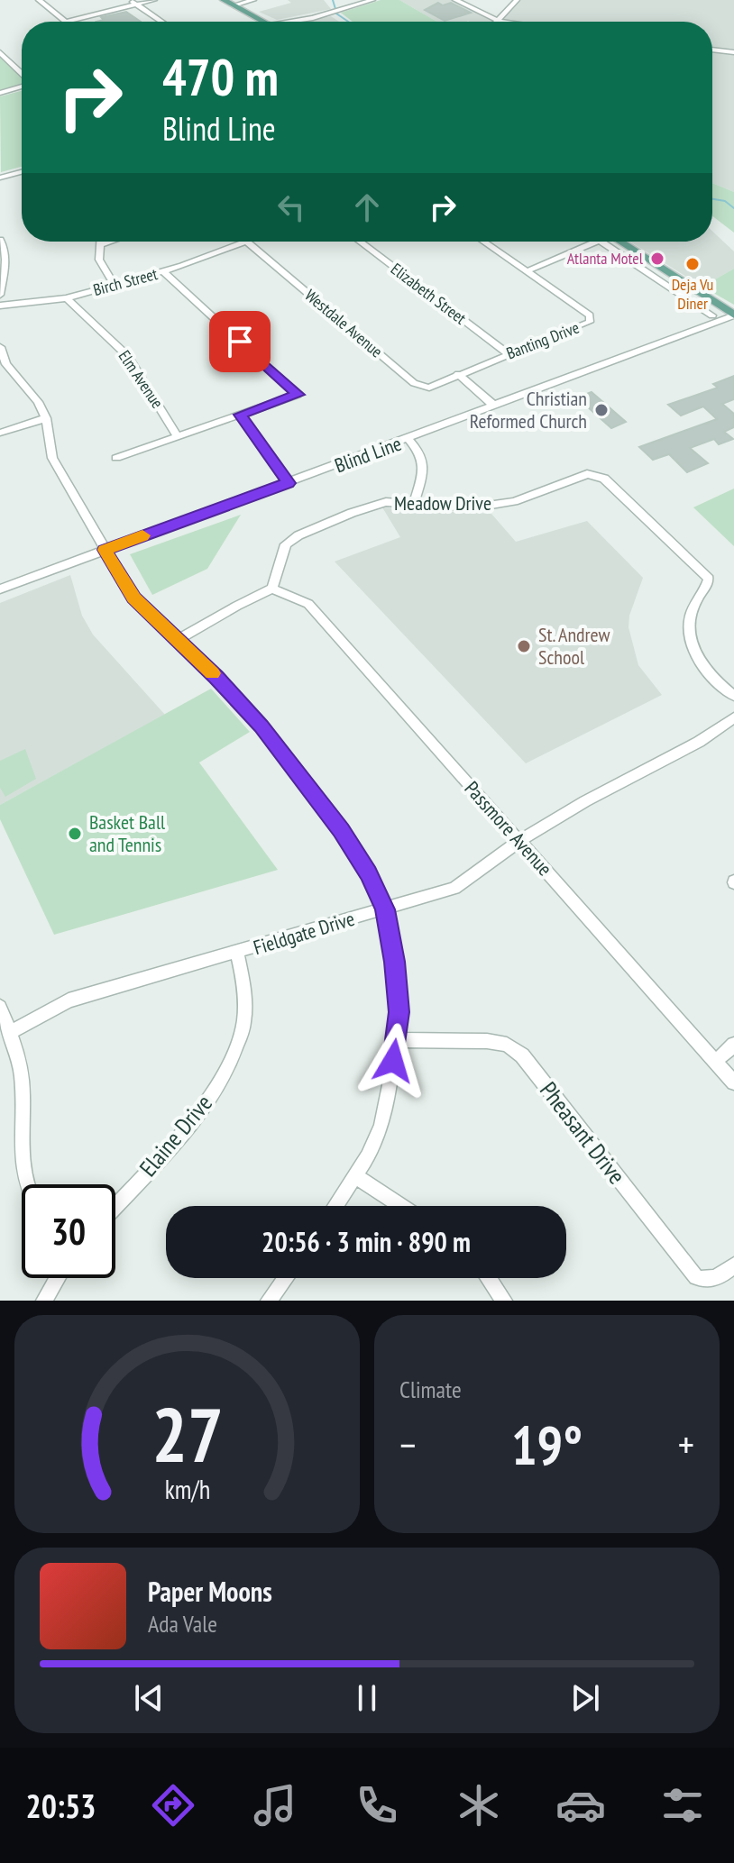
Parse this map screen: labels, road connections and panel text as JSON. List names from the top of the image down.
{
  "streets": {
    "street": [
      "Birch Street",
      "Elizabeth Street",
      "Westdale Avenue",
      "Banting Drive",
      "Elm Avenue",
      "Blind Line",
      "Meadow Drive",
      "Passmore Avenue",
      "Fieldgate Drive",
      "Pheasant Drive",
      "Elaine Drive"
    ]
  },
  "crossings": [
    ["Birch Street", "Westdale Avenue"],
    ["Birch Street", "Elm Avenue"],
    ["Elizabeth Street", "Banting Drive"],
    ["Westdale Avenue", "Banting Drive"],
    ["Meadow Drive", "Passmore Avenue"],
    ["Passmore Avenue", "Fieldgate Drive"],
    ["Fieldgate Drive", "Elaine Drive"]
  ],
  "places": [
    "Atlanta Motel",
    "Deja Vu Diner",
    "Christian Reformed Church",
    "St. Andrew School",
    "Basket Ball and Tennis"
  ],
  "page": {
    "turn": ["470 m", "Blind Line"],
    "limit": "30",
    "trip": "20:56 · 3 min · 890 m",
    "tile": "Climate",
    "heat": ["−", "19°", "+"],
    "song": ["Paper Moons", "Ada Vale"],
    "tabs": "20:53",
    "gauge": ["27", "km/h"]
  }
}
